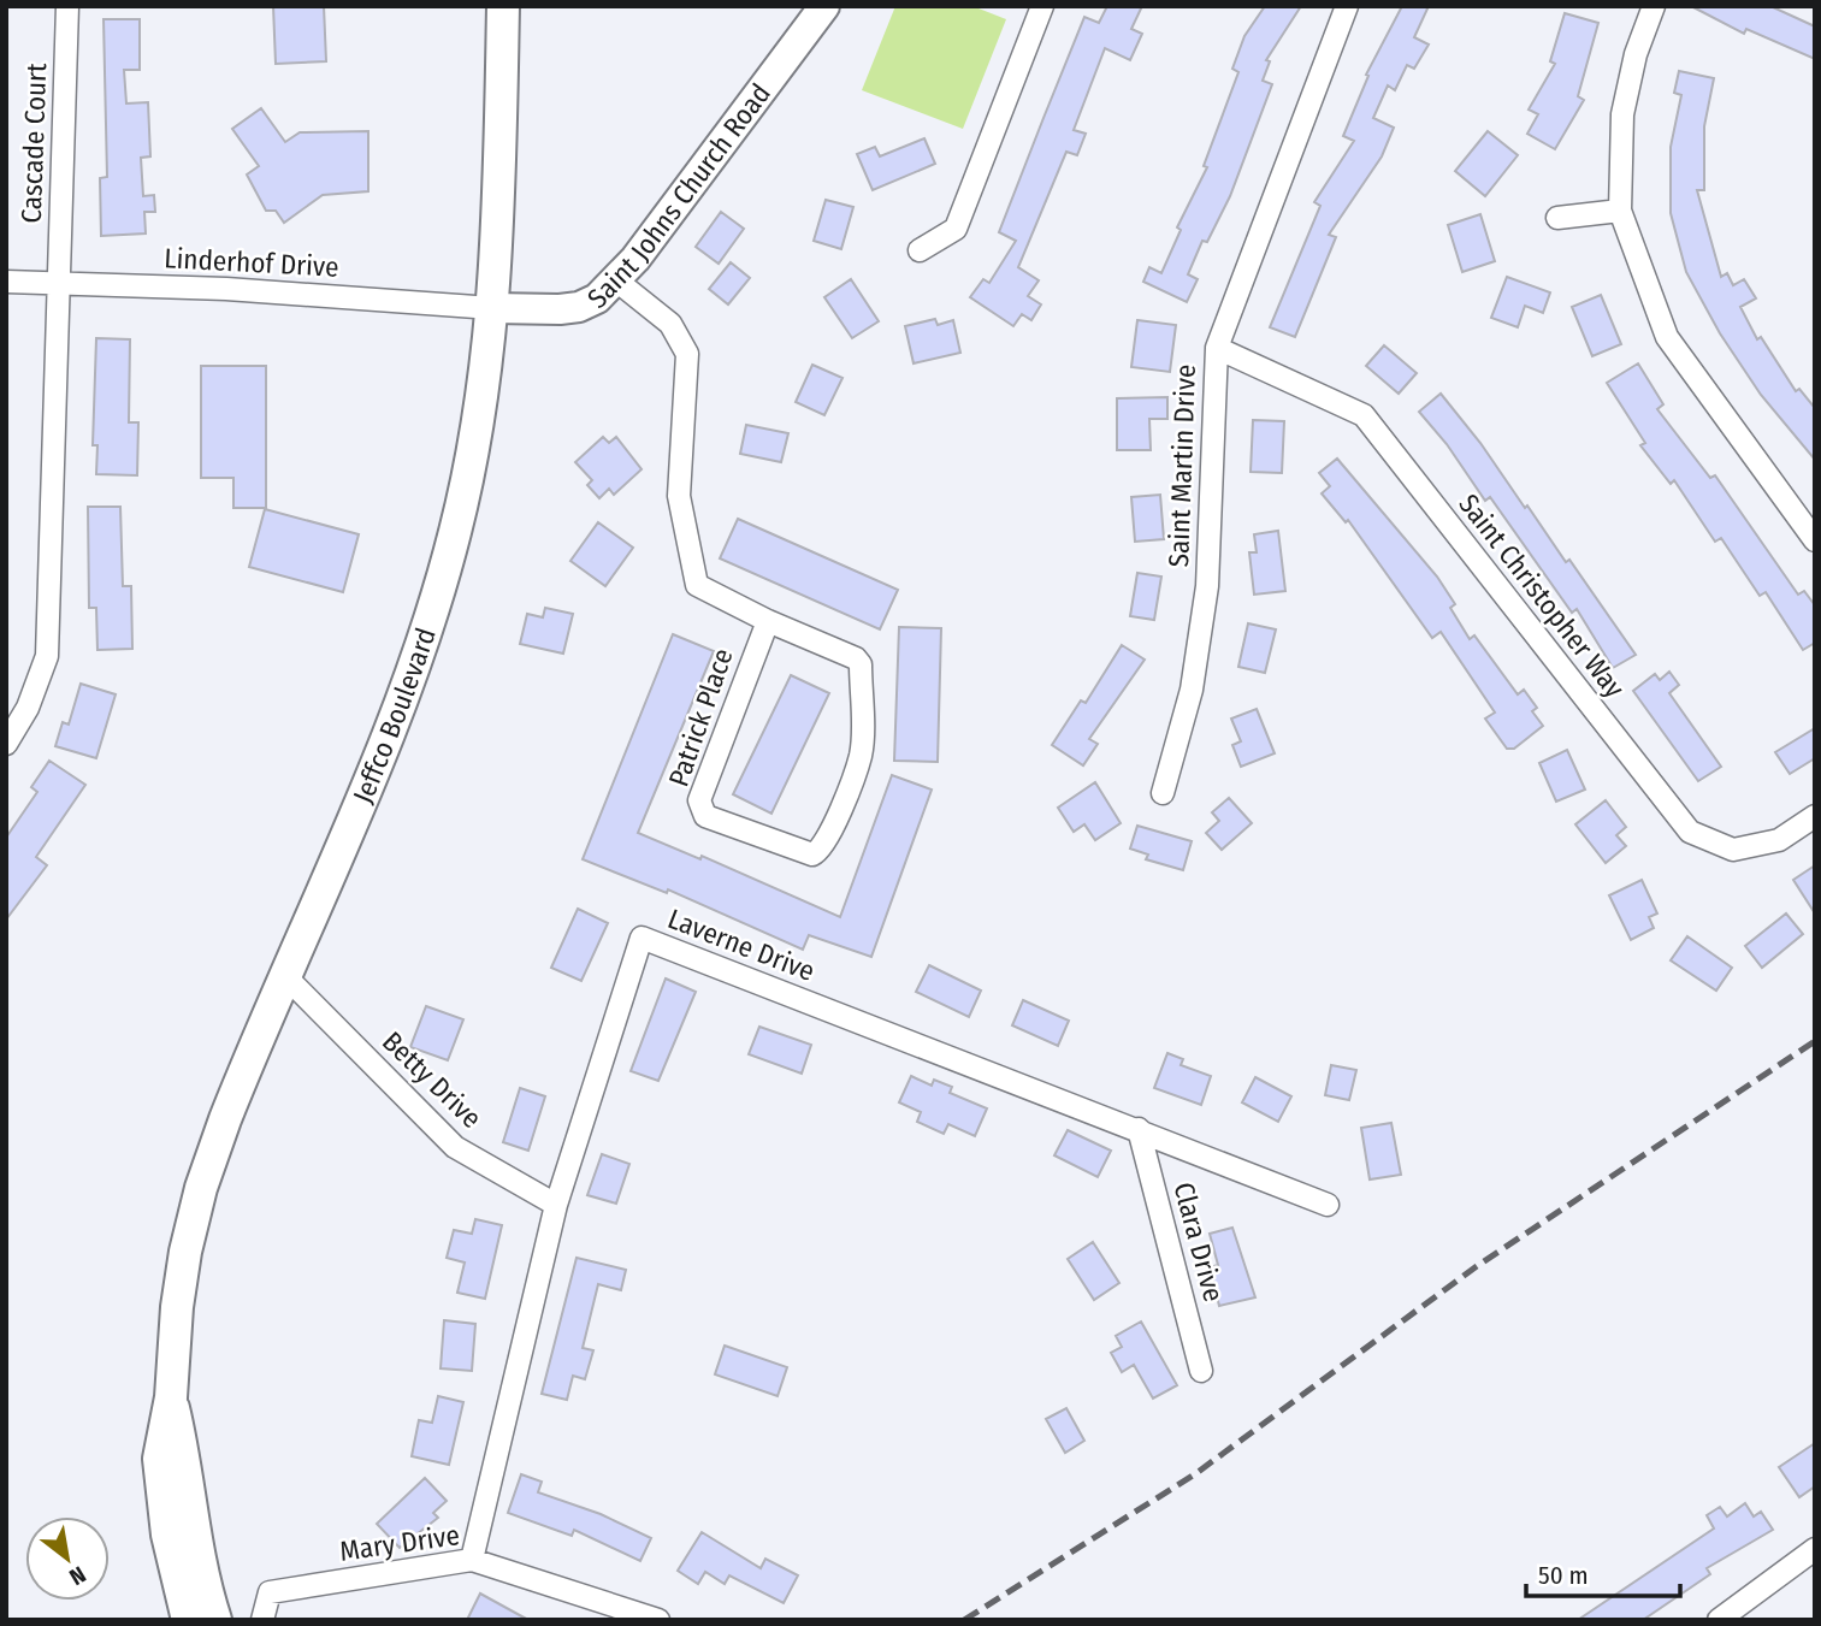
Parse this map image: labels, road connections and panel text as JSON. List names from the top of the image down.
{
  "streets": {
    "main road": ["Jeffco Boulevard"],
    "street": [
      "Cascade Court",
      "Saint Johns Church Road",
      "Linderhof Drive",
      "Saint Martin Drive",
      "Saint Christopher Way",
      "Patrick Place",
      "Laverne Drive",
      "Betty Drive",
      "Clara Drive",
      "Mary Drive"
    ]
  },
  "crossings": [
    ["Cascade Court", "Linderhof Drive"],
    ["Saint Johns Church Road", "Linderhof Drive"],
    ["Saint Johns Church Road", "Jeffco Boulevard"],
    ["Saint Johns Church Road", "Patrick Place"],
    ["Linderhof Drive", "Jeffco Boulevard"],
    ["Saint Martin Drive", "Saint Christopher Way"],
    ["Jeffco Boulevard", "Betty Drive"],
    ["Laverne Drive", "Betty Drive"],
    ["Laverne Drive", "Clara Drive"],
    ["Laverne Drive", "Mary Drive"]
  ],
  "scale_bar": "50 m",
  "north": "bottom right"
}
